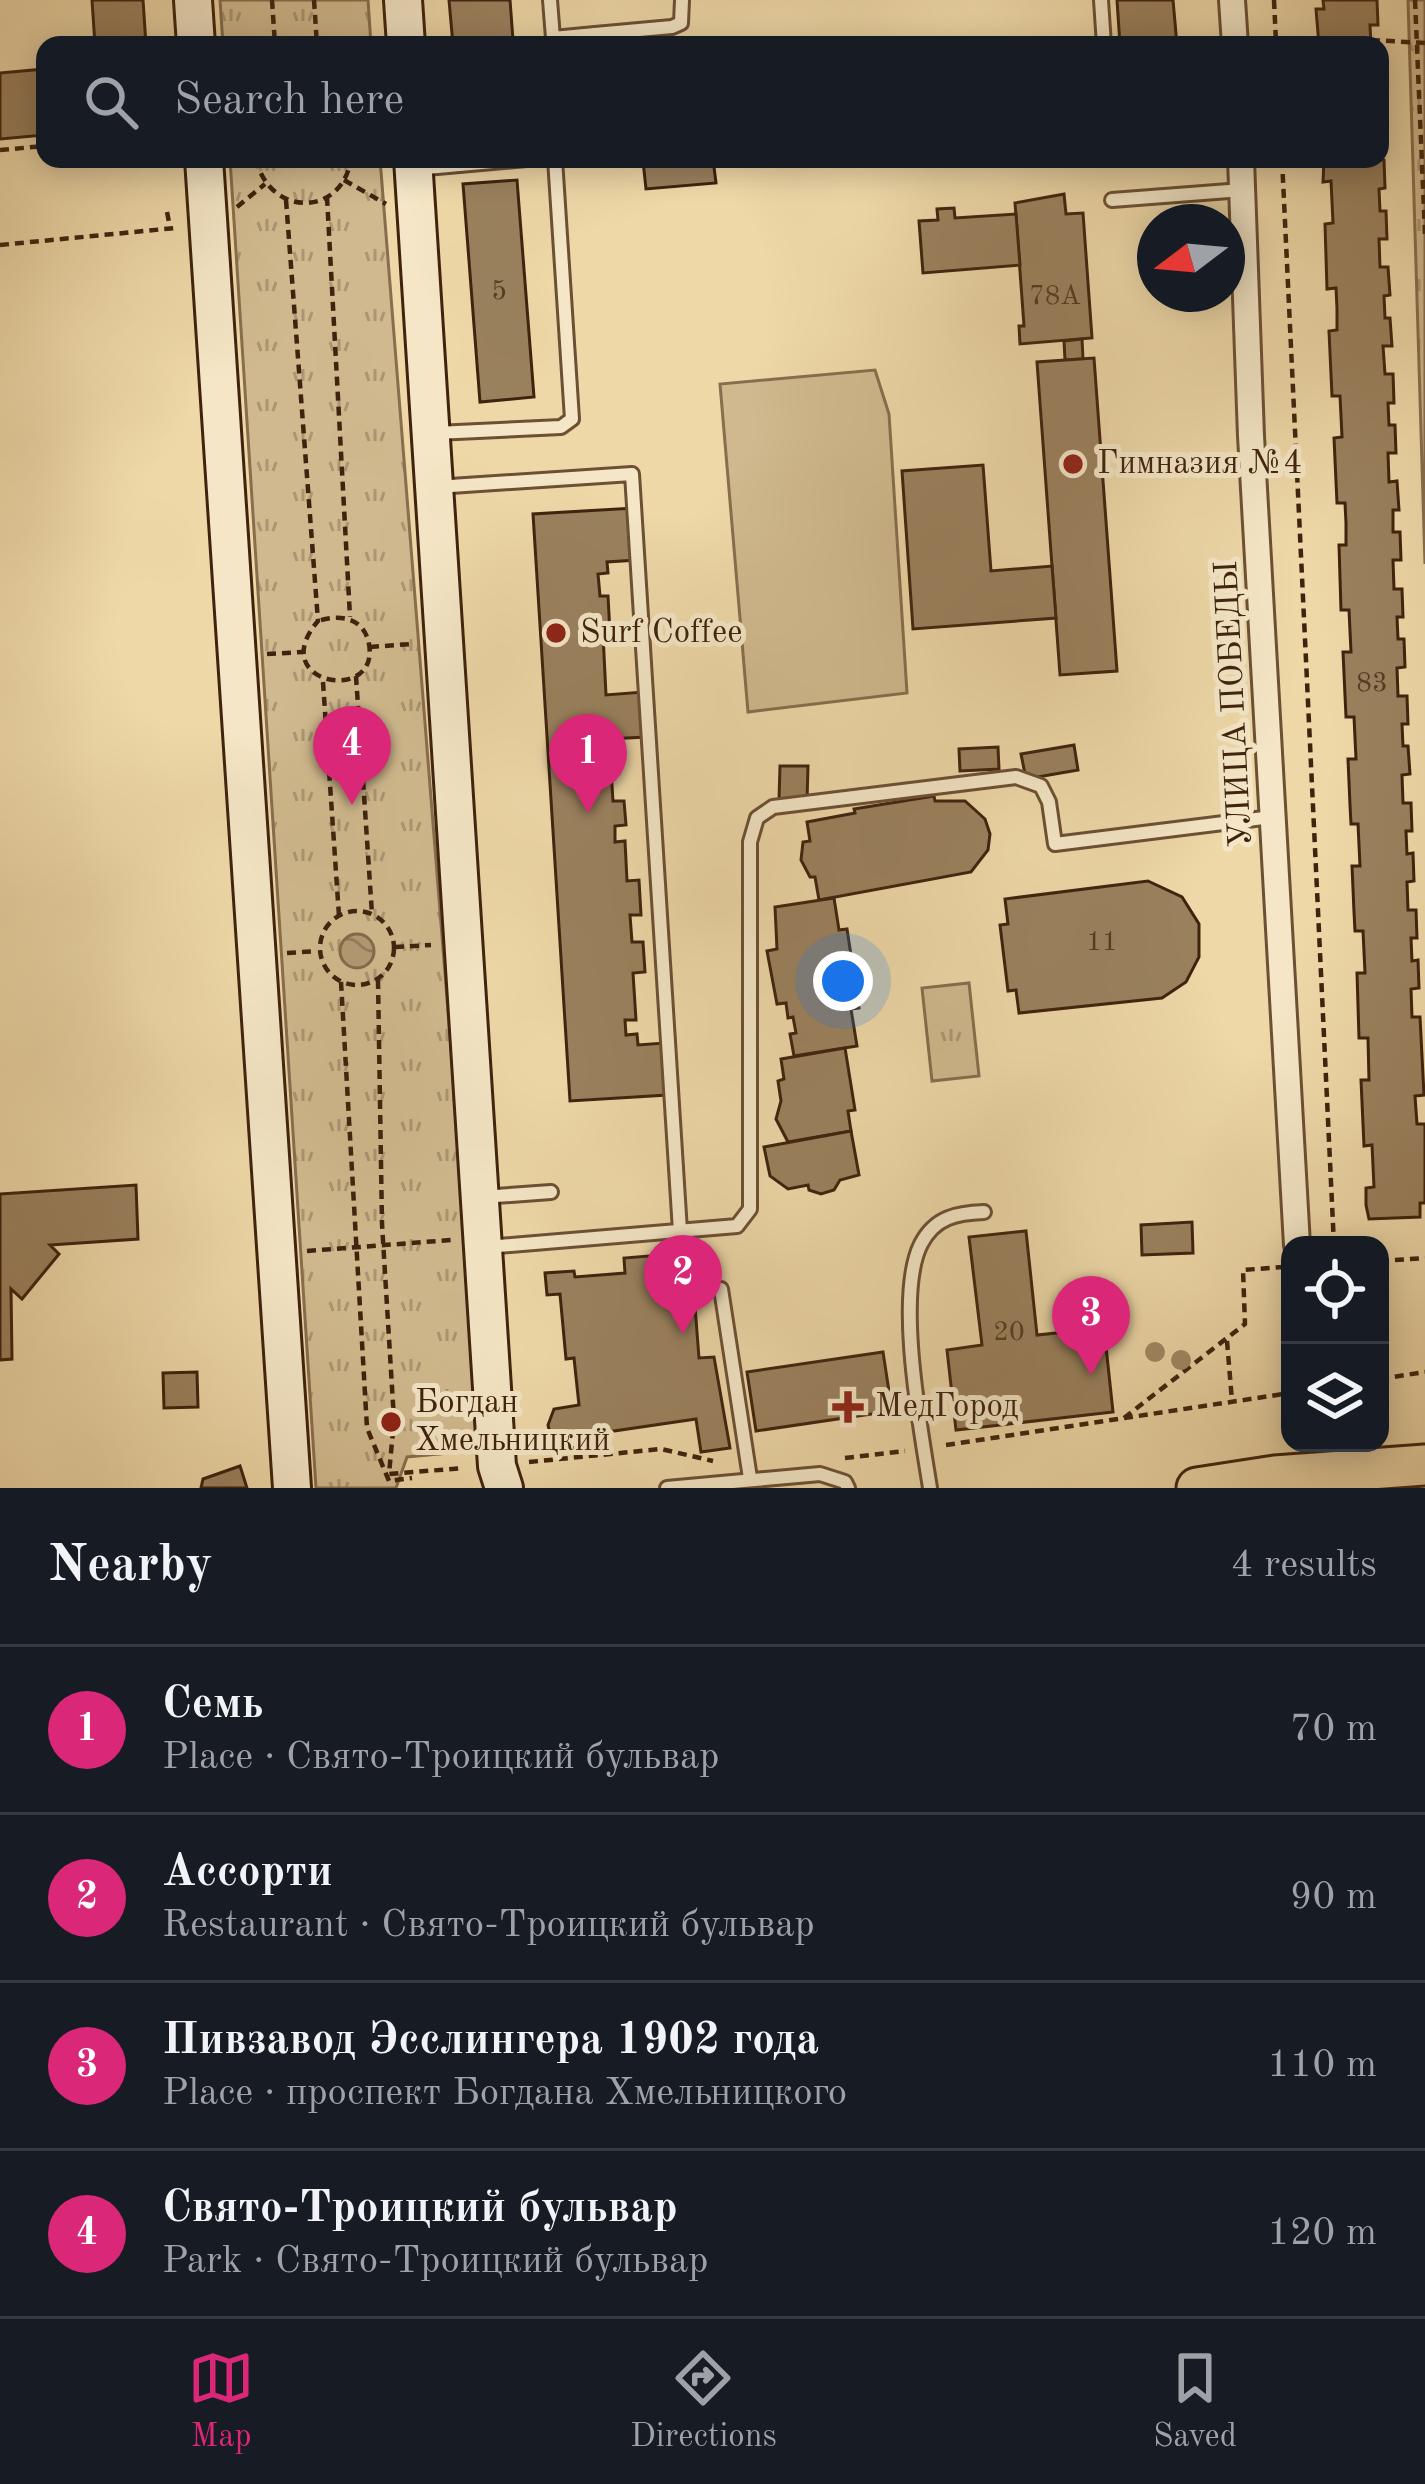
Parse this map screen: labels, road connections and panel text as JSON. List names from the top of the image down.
{
  "streets": {
    "street": ["УЛИЦА ПОБЕДЫ"]
  },
  "places": {
    "other": ["Гимназия №4", "Surf Coffee", "Богдан Хмельницкий"],
    "health": ["МедГород"]
  },
  "house_numbers": [
    "5",
    "78А",
    "83",
    "11",
    "20"
  ],
  "north": "left",
  "page": {
    "search": "Search here",
    "pins": [
      "4",
      "1",
      "2",
      "3"
    ],
    "heading": ["Nearby", "4 results"],
    "list": [
      {
        "mark": "1",
        "name": "Семь",
        "note": "Place · Свято-Троицкий бульвар",
        "value": "70 m"
      },
      {
        "mark": "2",
        "name": "Ассорти",
        "note": "Restaurant · Свято-Троицкий бульвар",
        "value": "90 m"
      },
      {
        "mark": "3",
        "name": "Пивзавод Эсслингера 1902 года",
        "note": "Place · проспект Богдана Хмельницкого",
        "value": "110 m"
      },
      {
        "mark": "4",
        "name": "Свято-Троицкий бульвар",
        "note": "Park · Свято-Троицкий бульвар",
        "value": "120 m"
      }
    ],
    "nav": ["Map", "Directions", "Saved"]
  }
}
